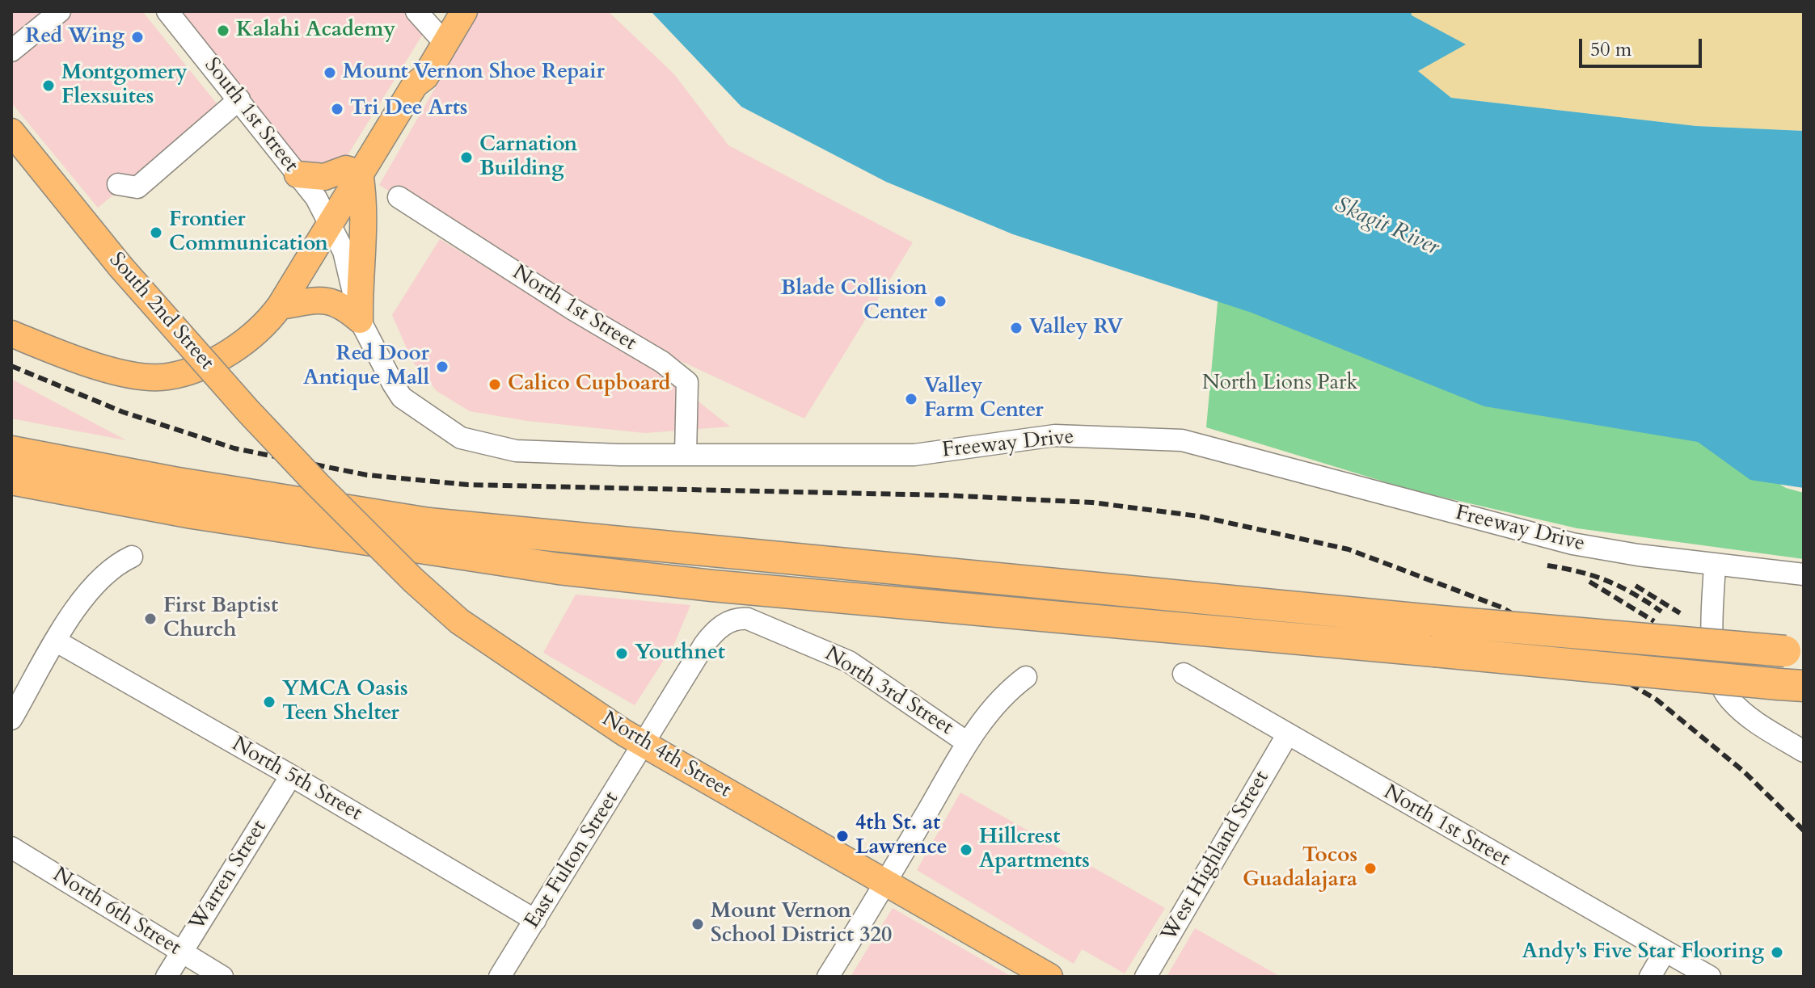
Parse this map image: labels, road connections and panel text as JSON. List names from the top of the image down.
{
  "streets": {
    "main road": ["South 2nd Street", "North 4th Street"],
    "street": [
      "South 1st Street",
      "North 1st Street",
      "Freeway Drive",
      "North 3rd Street",
      "North 5th Street",
      "West Highland Street",
      "East Fulton Street",
      "Warren Street",
      "North 6th Street"
    ]
  },
  "crossings": [
    ["South 1st Street", "Freeway Drive"],
    ["North 1st Street", "Freeway Drive"],
    ["North 1st Street", "West Highland Street"],
    ["South 2nd Street", "North 4th Street"],
    ["North 3rd Street", "East Fulton Street"],
    ["North 4th Street", "East Fulton Street"],
    ["North 5th Street", "East Fulton Street"],
    ["North 5th Street", "Warren Street"],
    ["Warren Street", "North 6th Street"]
  ],
  "water": ["Skagit River"],
  "parks": ["North Lions Park"],
  "places": [
    "Kalahi Academy",
    "Red Wing",
    "Mount Vernon Shoe Repair",
    "Montgomery Flexsuites",
    "Tri Dee Arts",
    "Carnation Building",
    "Frontier Communication",
    "Blade Collision Center",
    "Valley RV",
    "Red Door Antique Mall",
    "Calico Cupboard",
    "Valley Farm Center",
    "First Baptist Church",
    "Youthnet",
    "YMCA Oasis Teen Shelter",
    "4th St. at Lawrence",
    "Hillcrest Apartments",
    "Tocos Guadalajara",
    "Mount Vernon School District 320",
    "Andy's Five Star Flooring"
  ],
  "scale_bar": "50 m"
}
